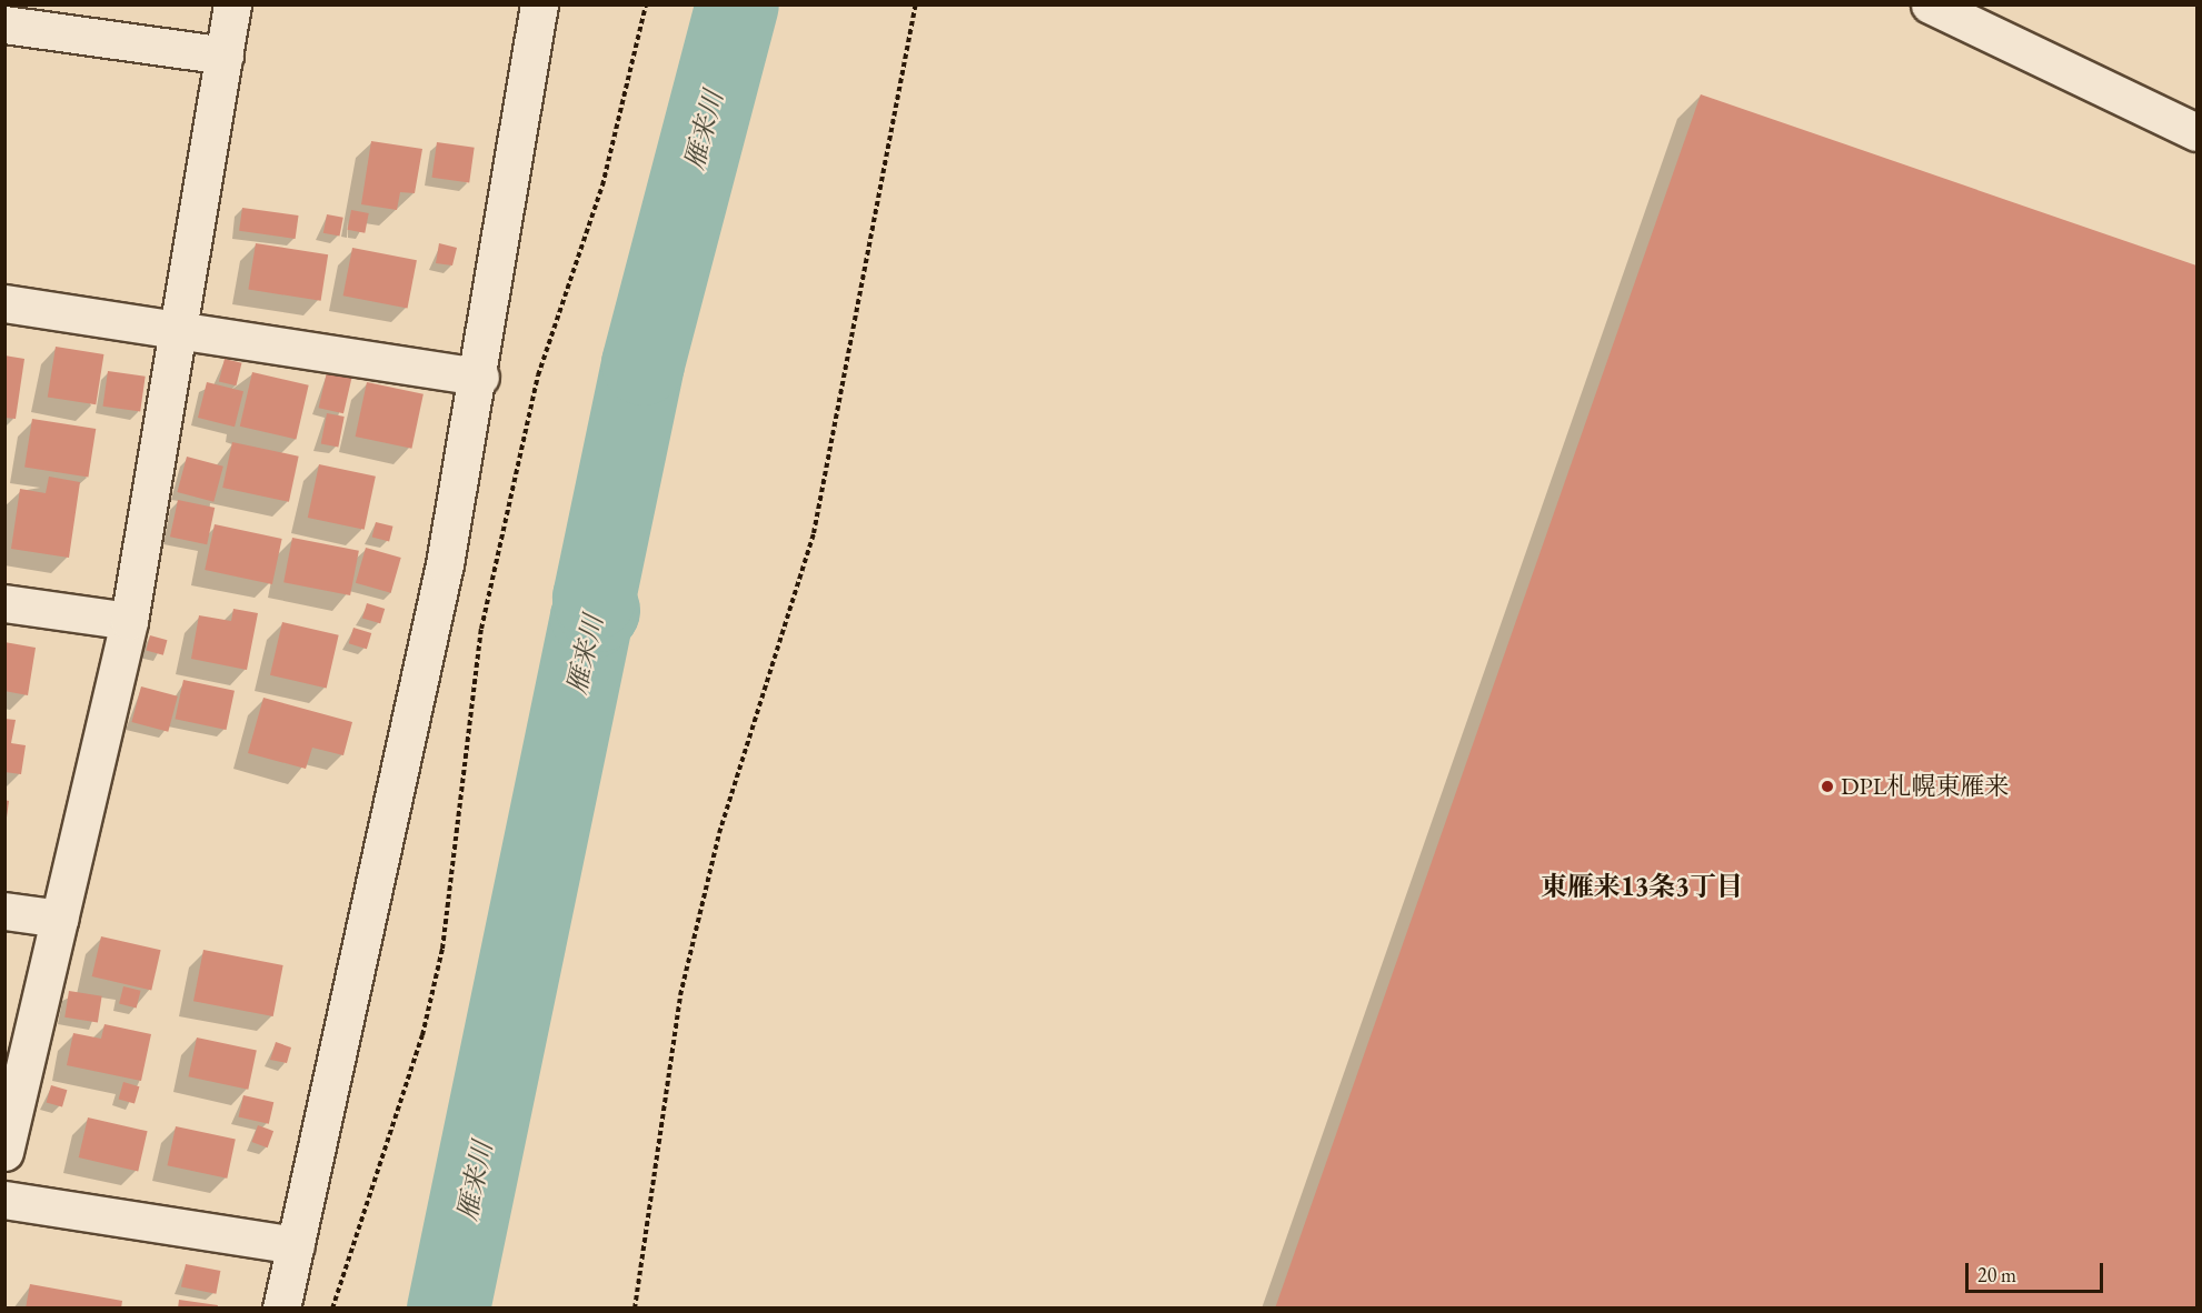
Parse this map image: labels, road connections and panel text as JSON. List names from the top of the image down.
{
  "districts": ["東雁来13条3丁目"],
  "water": ["雁来川"],
  "places": ["DPL札幌東雁来"],
  "scale_bar": "20 m"
}
